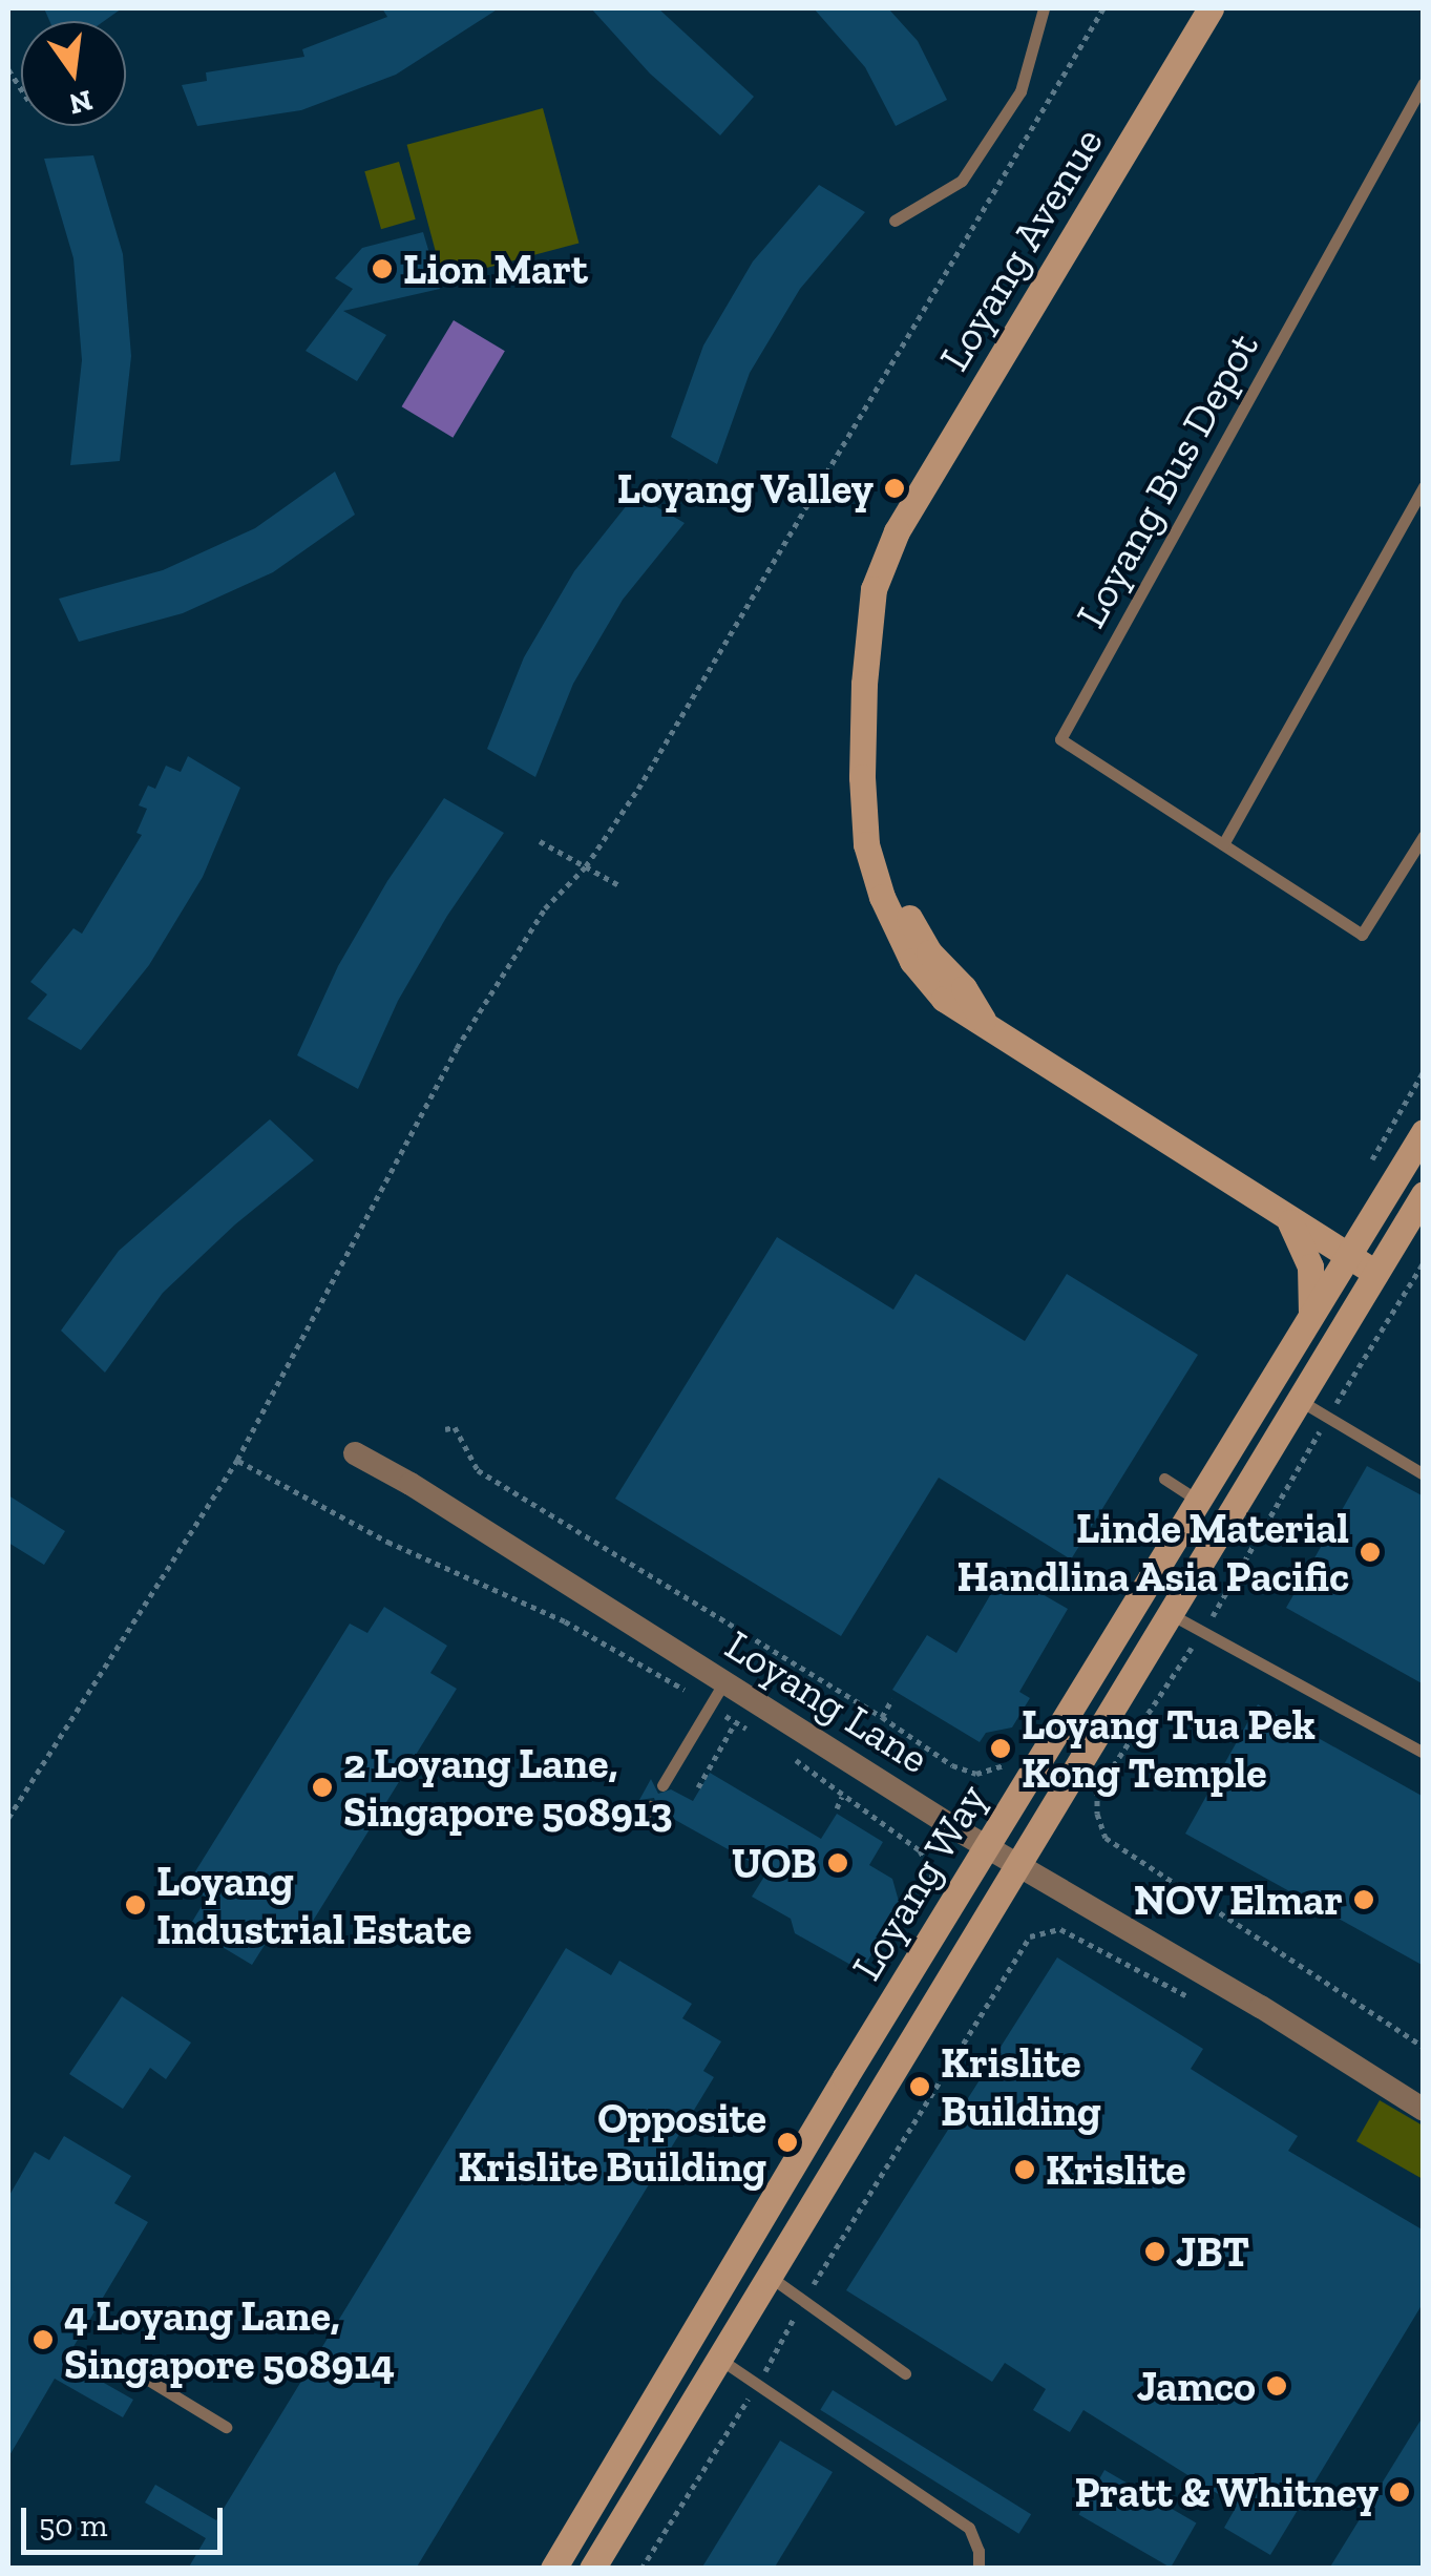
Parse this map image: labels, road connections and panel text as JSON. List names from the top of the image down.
{
  "streets": {
    "main road": ["Loyang Avenue", "Loyang Way"],
    "street": ["Loyang Lane"],
    "lane": ["Loyang Bus Depot"]
  },
  "crossings": [
    ["Loyang Lane", "Loyang Way"]
  ],
  "places": [
    "Lion Mart",
    "Loyang Valley",
    "Linde Material Handlina Asia Pacific",
    "Loyang Tua Pek Kong Temple",
    "2 Loyang Lane, Singapore 508913",
    "UOB",
    "NOV Elmar",
    "Loyang Industrial Estate",
    "Krislite Building",
    "Opposite Krislite Building",
    "Krislite",
    "JBT",
    "4 Loyang Lane, Singapore 508914",
    "Jamco",
    "Pratt & Whitney"
  ],
  "scale_bar": "50 m",
  "north": "bottom"
}
